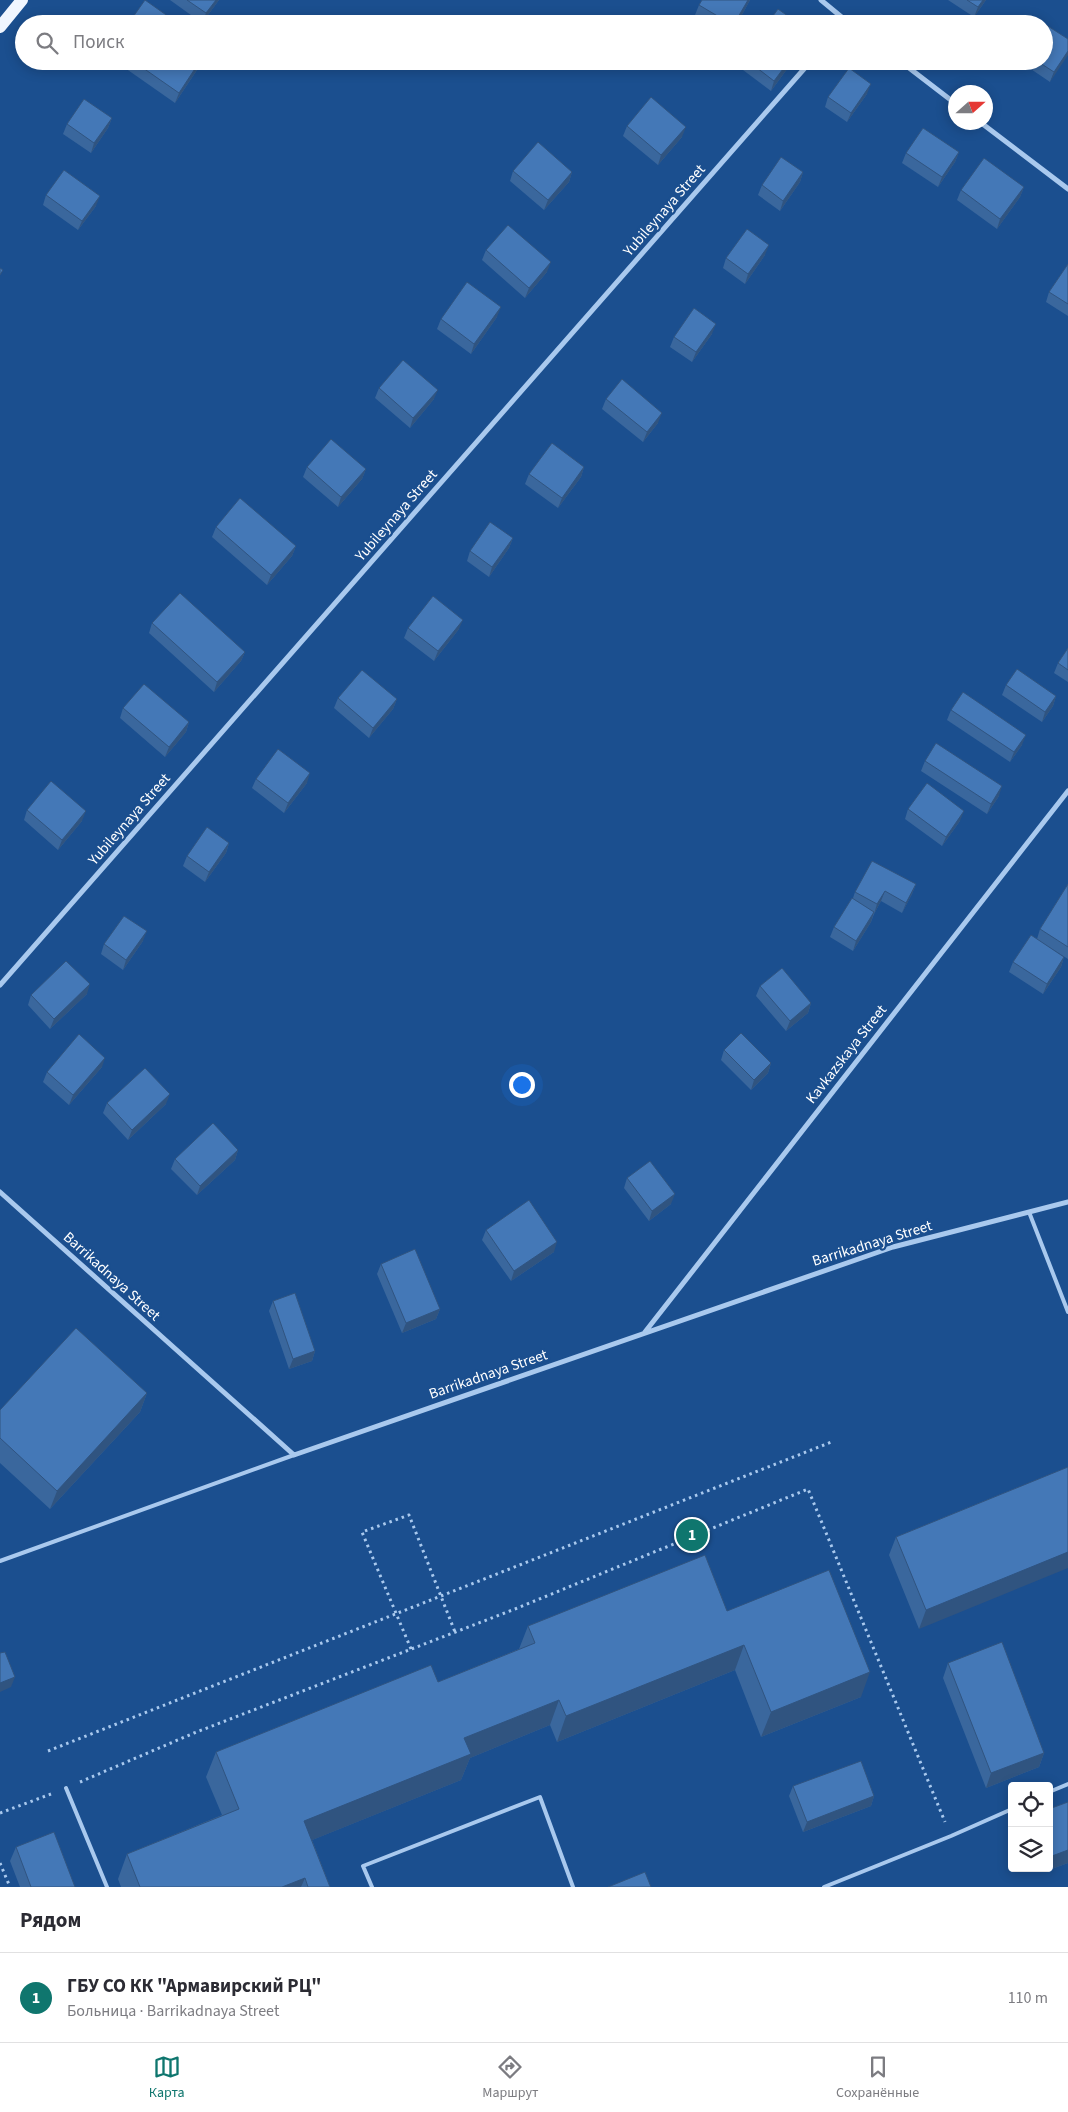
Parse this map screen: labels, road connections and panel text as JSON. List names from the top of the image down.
{
  "streets": {
    "street": ["Yubileynaya Street", "Kavkazskaya Street", "Barrikadnaya Street"]
  },
  "crossings": [
    ["Kavkazskaya Street", "Barrikadnaya Street"]
  ],
  "north": "right",
  "page": {
    "search": "Поиск",
    "pins": "1",
    "heading": "Рядом",
    "list": [
      {
        "mark": "1",
        "name": "ГБУ СО КК \"Армавирский РЦ\"",
        "note": "Больница · Barrikadnaya Street",
        "value": "110 m"
      }
    ],
    "nav": ["Карта", "Маршрут", "Сохранённые"]
  }
}
